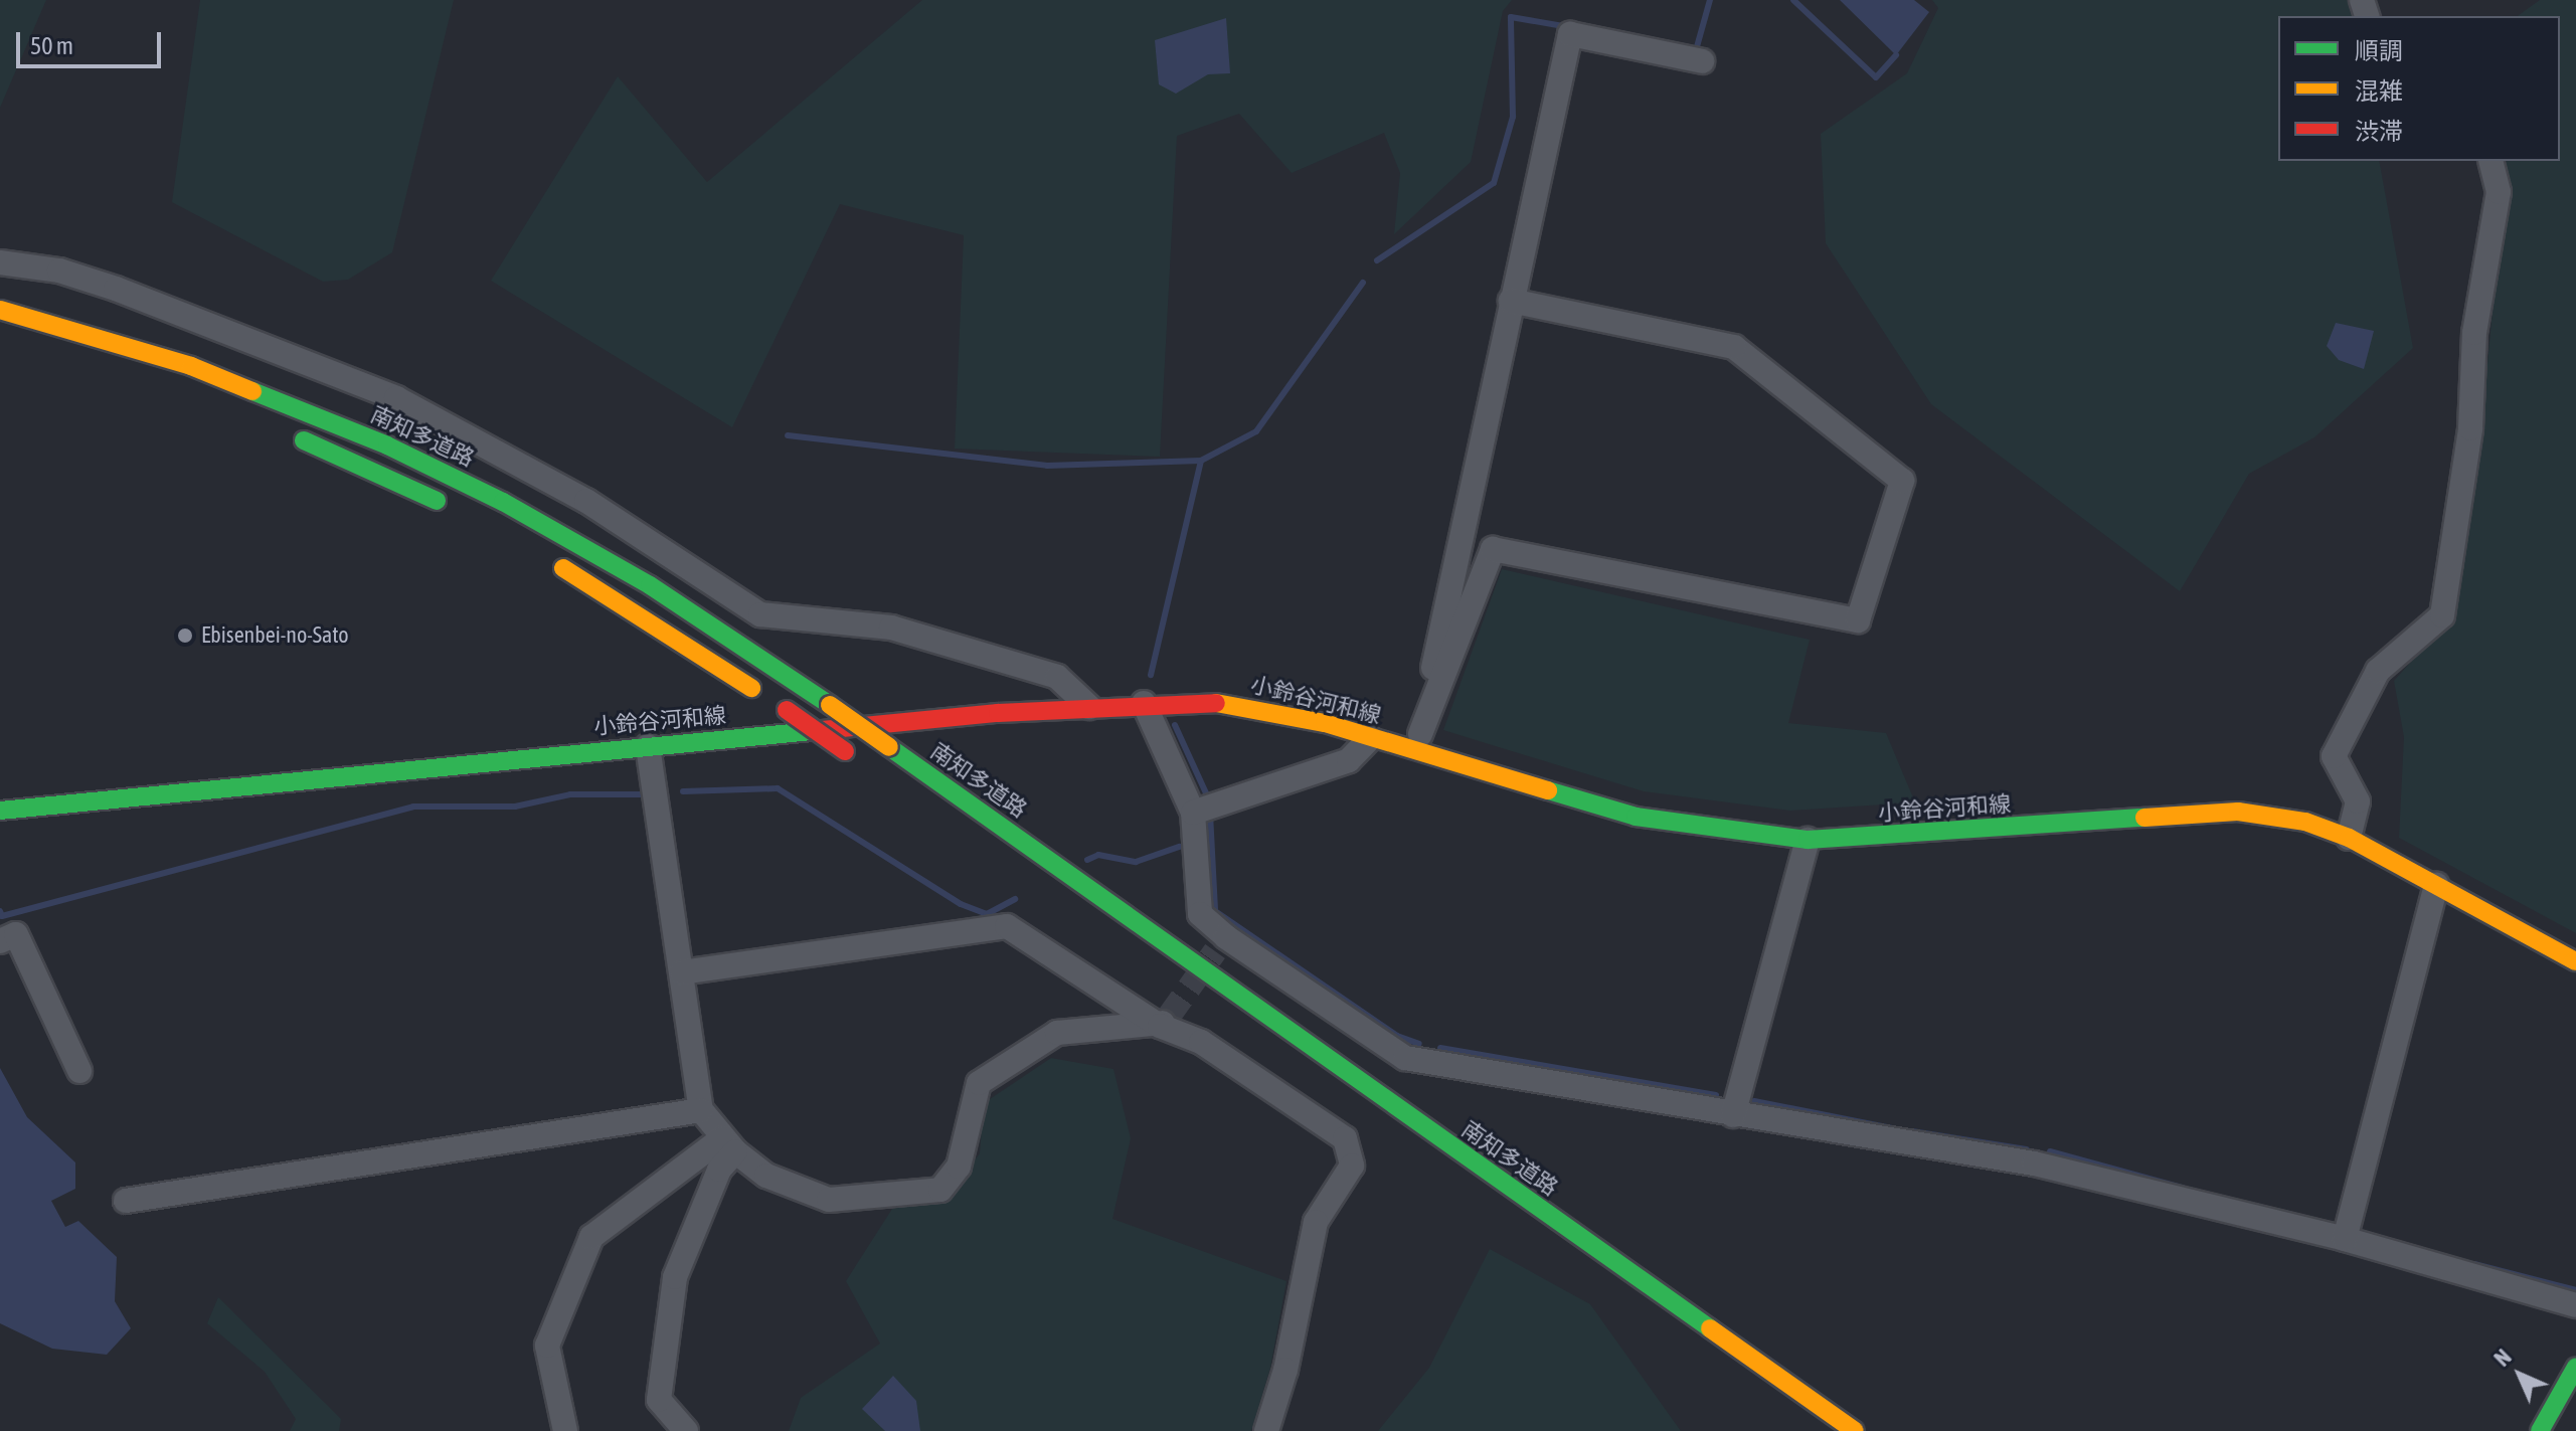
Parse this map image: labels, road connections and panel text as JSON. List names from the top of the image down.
{
  "streets": {
    "main road": ["南知多道路", "小鈴谷河和線"]
  },
  "places": ["Ebisenbei-no-Sato"],
  "legend": ["順調", "混雑", "渋滞"],
  "scale_bar": "50 m",
  "north": "top left"
}
